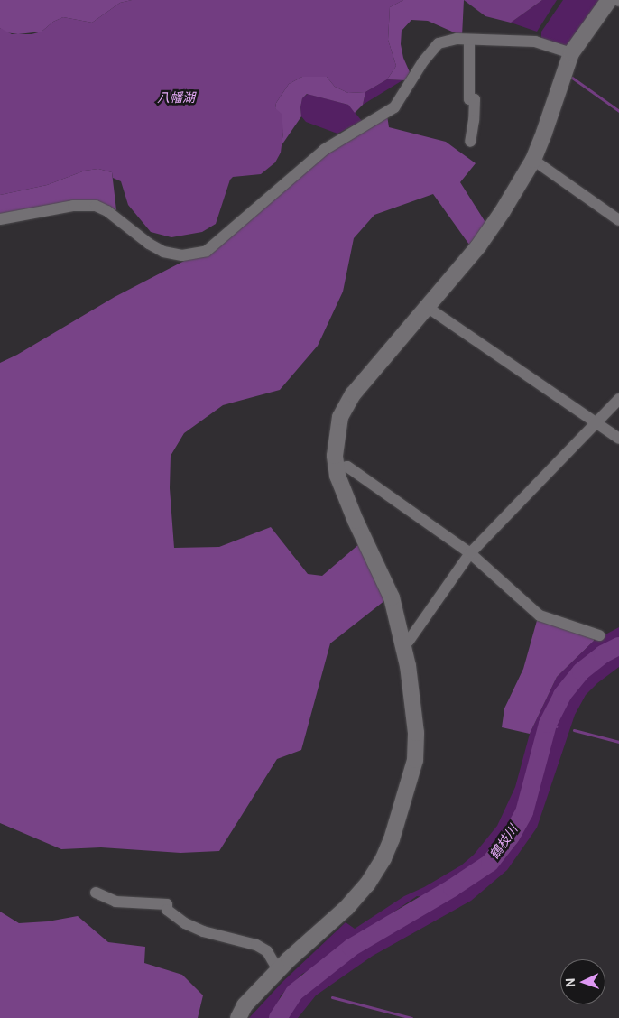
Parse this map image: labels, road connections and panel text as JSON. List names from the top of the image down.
{
  "water": ["八幡湖", "鶴枝川"],
  "north": "left"
}
